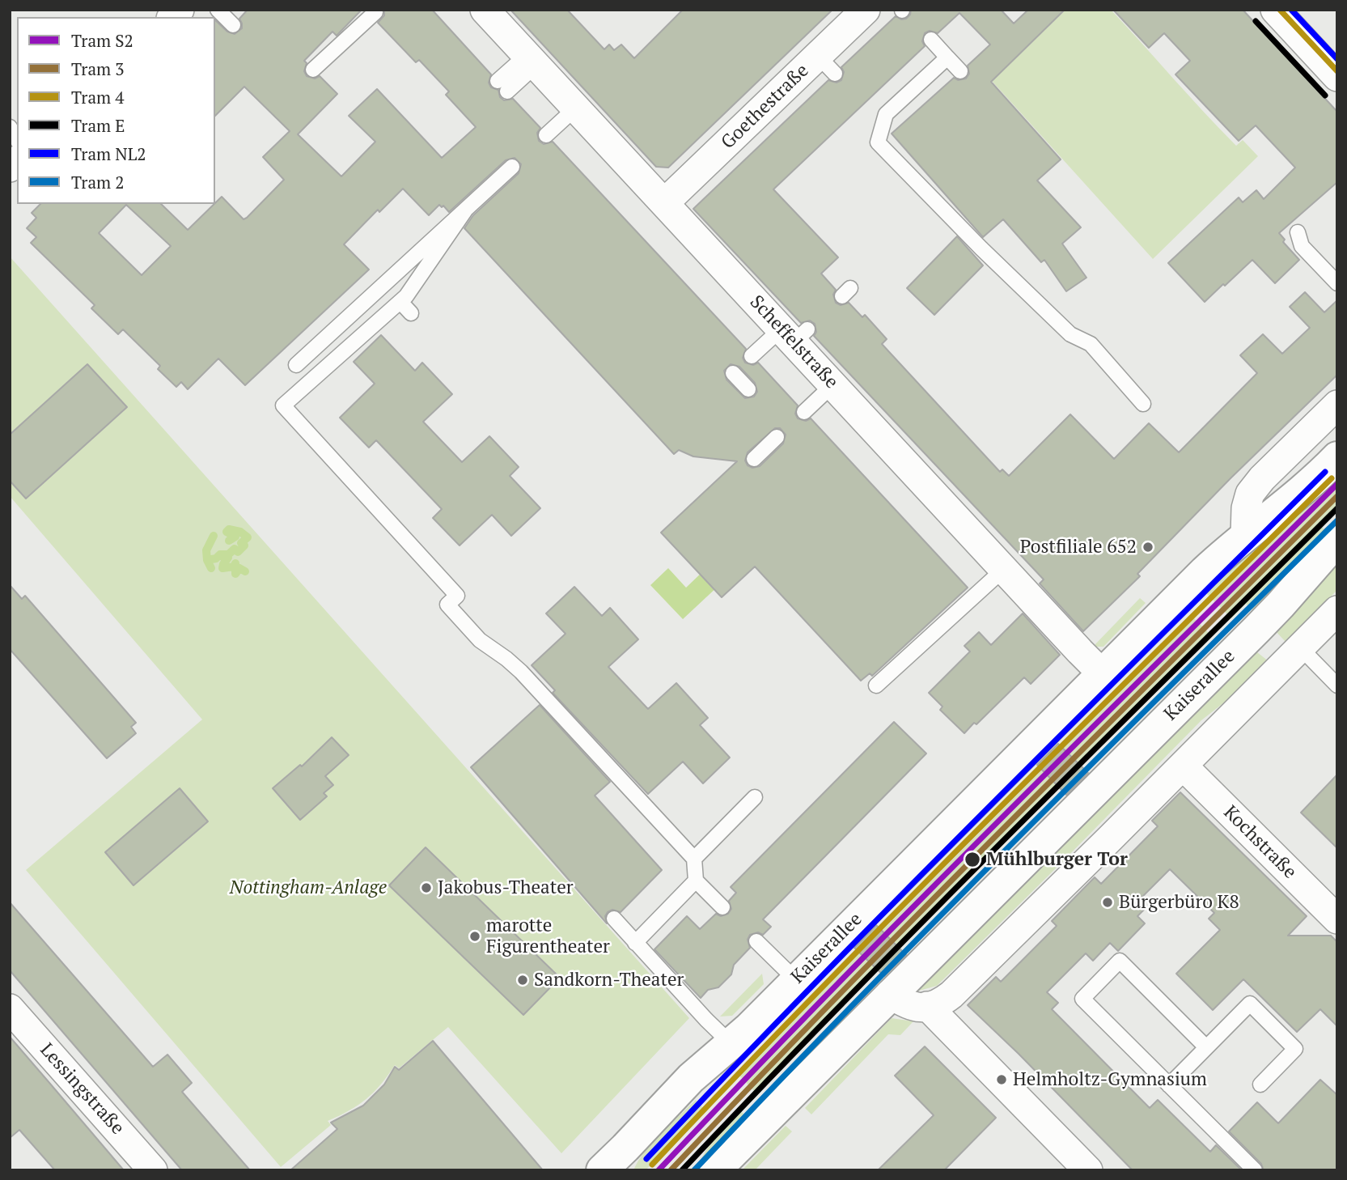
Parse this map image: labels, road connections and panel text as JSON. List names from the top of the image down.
{
  "streets": {
    "main road": ["Kaiserallee"],
    "street": [
      "Goethestraße",
      "Scheffelstraße",
      "Kochstraße",
      "Lessingstraße"
    ]
  },
  "crossings": [
    ["Goethestraße", "Scheffelstraße"],
    ["Scheffelstraße", "Kaiserallee"]
  ],
  "parks": ["Nottingham-Anlage"],
  "places": [
    "Postfiliale 652",
    "Mühlburger Tor",
    "Jakobus-Theater",
    "Bürgerbüro K8",
    "marotte Figurentheater",
    "Sandkorn-Theater",
    "Helmholtz-Gymnasium"
  ],
  "lines": [
    "tram line 4",
    "tram line NL2",
    "tram line E",
    "tram line S2",
    "tram line 3",
    "tram line 2"
  ],
  "legend": [
    "Tram S2",
    "Tram 3",
    "Tram 4",
    "Tram E",
    "Tram NL2",
    "Tram 2"
  ]
}
